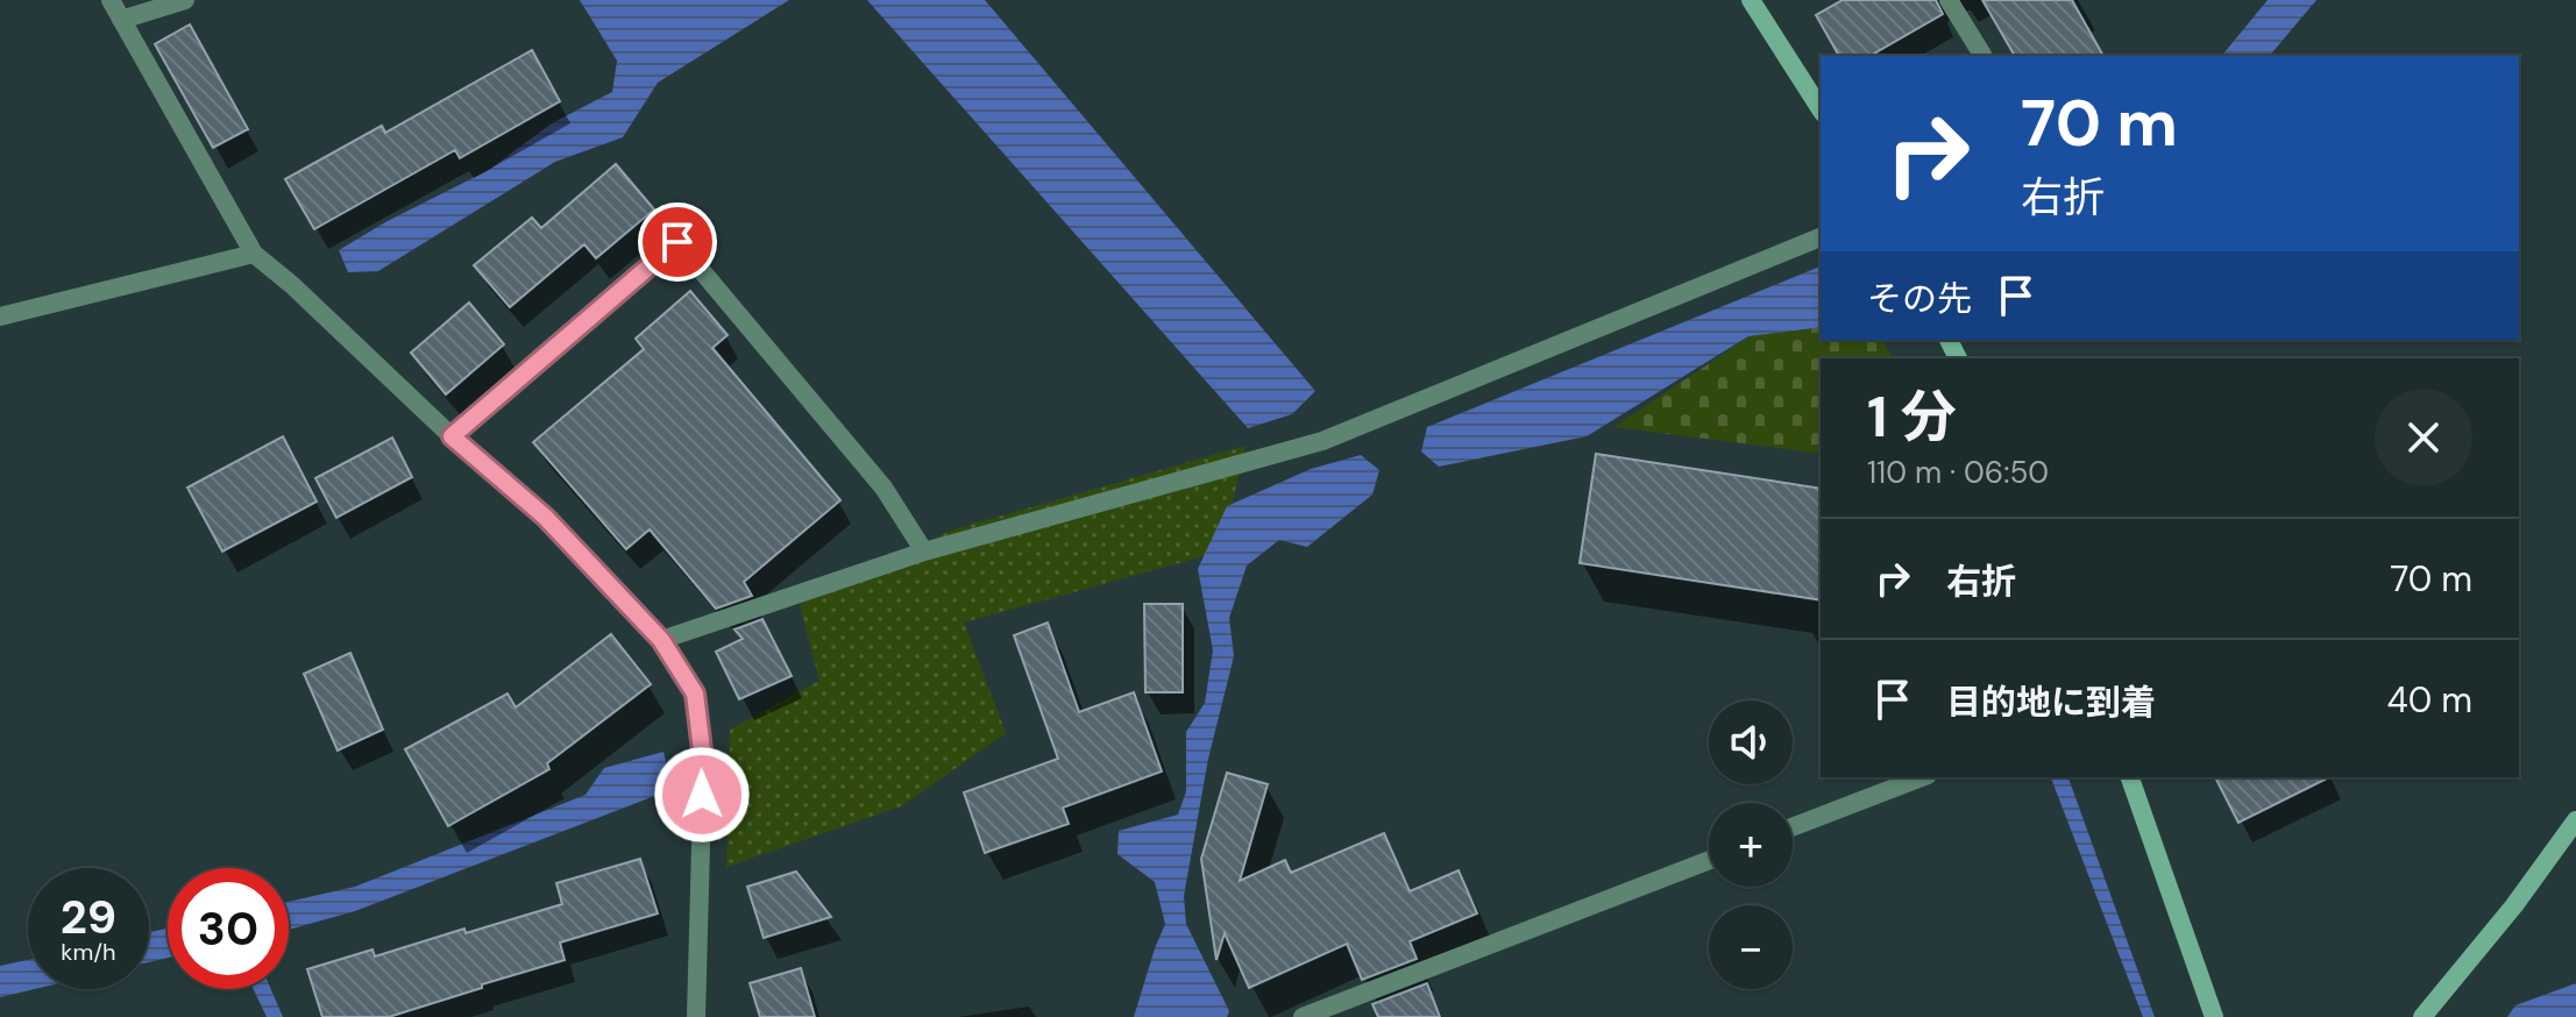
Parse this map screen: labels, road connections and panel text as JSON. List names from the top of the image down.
{
  "page": {
    "turn": ["70 m", "右折"],
    "then": "その先",
    "heading": ["1 分", "110 m · 06:50"],
    "list": [
      {
        "name": "右折",
        "value": "70 m"
      },
      {
        "name": "目的地に到着",
        "value": "40 m"
      }
    ],
    "map_buttons": ["+", "−"],
    "speed": "29 km/h",
    "limit": "30"
  }
}
